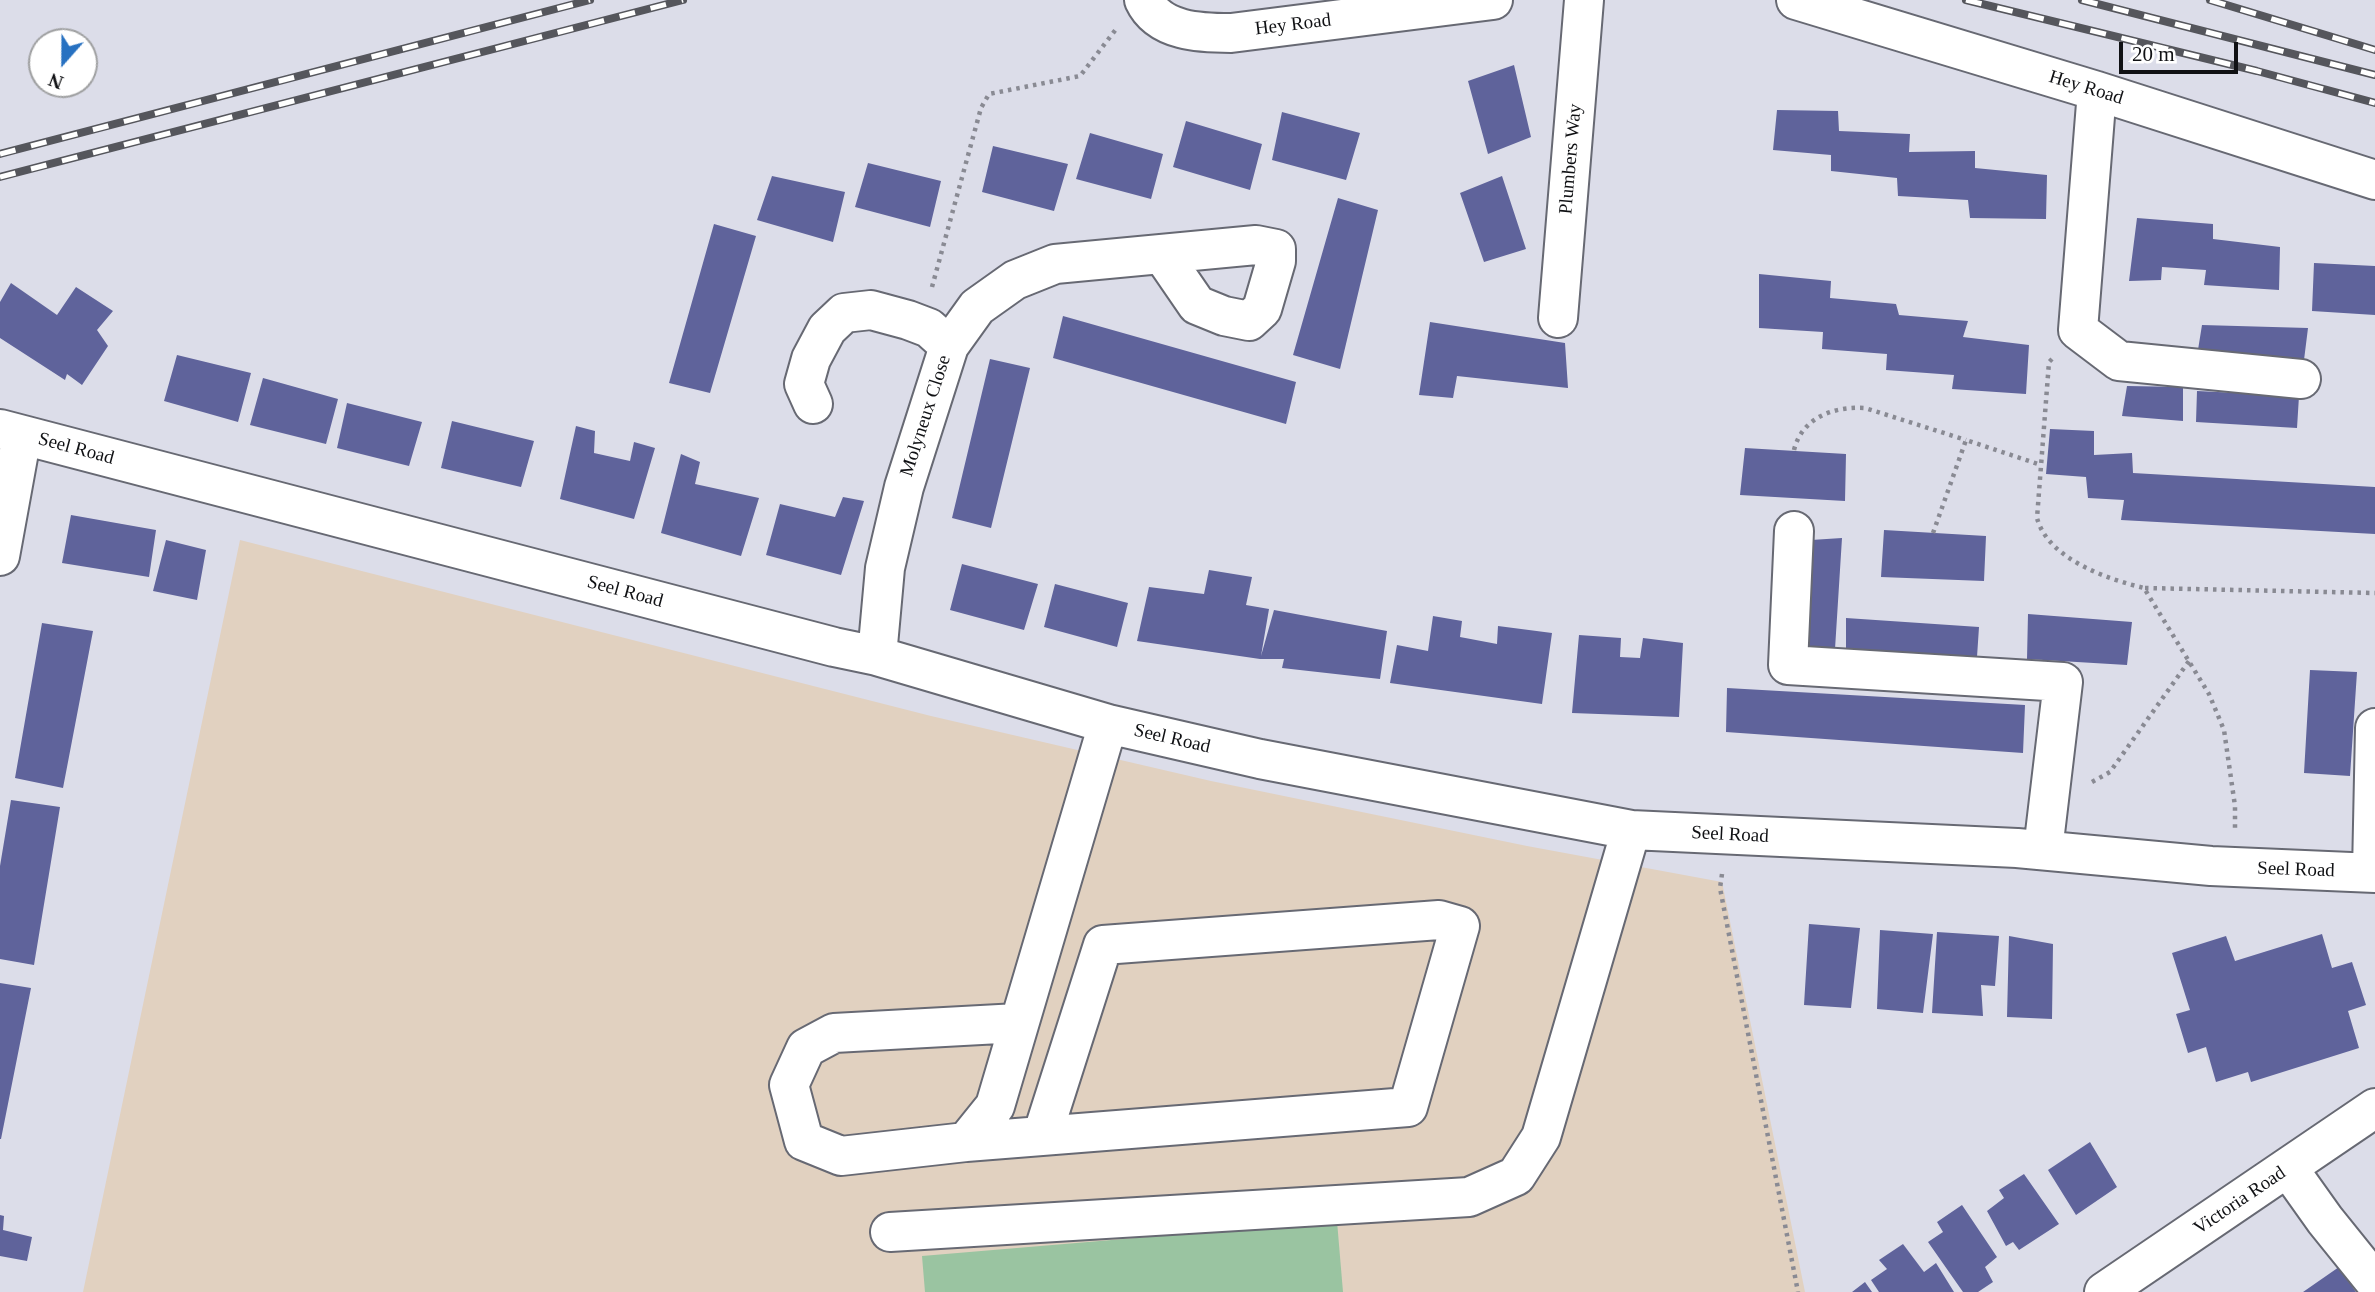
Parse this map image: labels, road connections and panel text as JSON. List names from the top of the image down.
{
  "streets": {
    "street": [
      "Hey Road",
      "Plumbers Way",
      "Molyneux Close",
      "Seel Road",
      "Victoria Road"
    ]
  },
  "crossings": [
    ["Molyneux Close", "Seel Road"]
  ],
  "scale_bar": "20 m",
  "north": "bottom"
}
